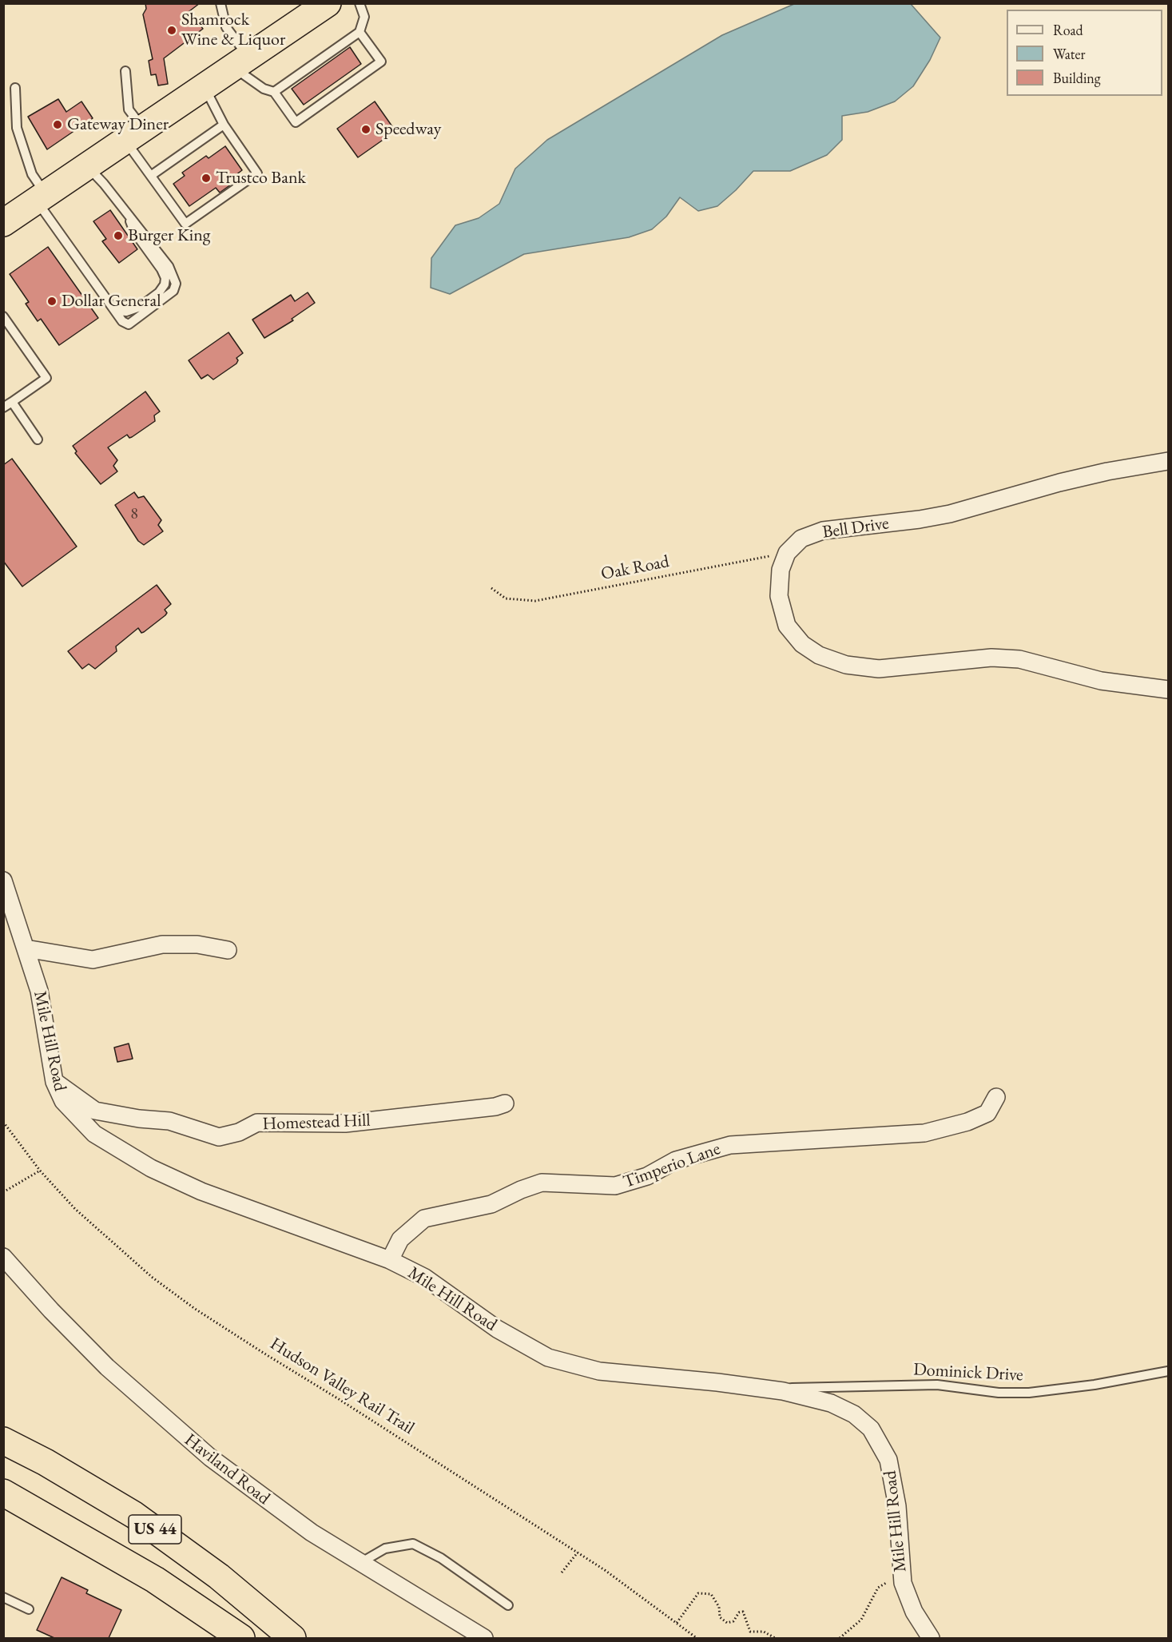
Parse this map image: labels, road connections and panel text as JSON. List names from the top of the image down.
{
  "streets": {
    "highway": ["US 44"],
    "street": [
      "Bell Drive",
      "Mile Hill Road",
      "Homestead Hill",
      "Timperio Lane",
      "Haviland Road"
    ],
    "lane": ["Dominick Drive"],
    "path": ["Oak Road", "Hudson Valley Rail Trail"]
  },
  "crossings": [
    ["Bell Drive", "Oak Road"],
    ["Mile Hill Road", "Homestead Hill"],
    ["Mile Hill Road", "Timperio Lane"],
    ["Mile Hill Road", "Dominick Drive"]
  ],
  "places": [
    "Shamrock Wine & Liquor",
    "Gateway Diner",
    "Speedway",
    "Trustco Bank",
    "Burger King",
    "Dollar General"
  ],
  "house_numbers": ["8"],
  "legend": ["Road", "Water", "Building"]
}
